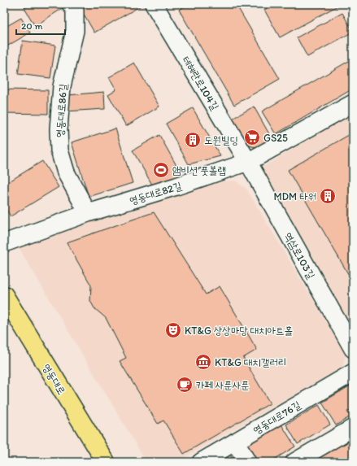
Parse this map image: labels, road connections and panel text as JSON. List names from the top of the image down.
{
  "streets": {
    "main road": ["영동대로"],
    "street": [
      "테헤란로104길",
      "영동대로86길",
      "영동대로82길",
      "역삼로103길",
      "영동대로76길"
    ]
  },
  "crossings": [
    ["테헤란로104길", "영동대로82길"],
    ["테헤란로104길", "역삼로103길"],
    ["영동대로86길", "영동대로82길"],
    ["영동대로82길", "역삼로103길"]
  ],
  "places": {
    "supermarket": ["GS25"],
    "building": ["도원빌딩", "MDM 타워"],
    "sports": ["앰비션 풋볼랩"],
    "theatre": ["KT&G 상상마당 대치아트홀"],
    "museum": ["KT&G 대치갤러리"],
    "cafe": ["카페 사푼사푼"]
  },
  "scale_bar": "20 m"
}
